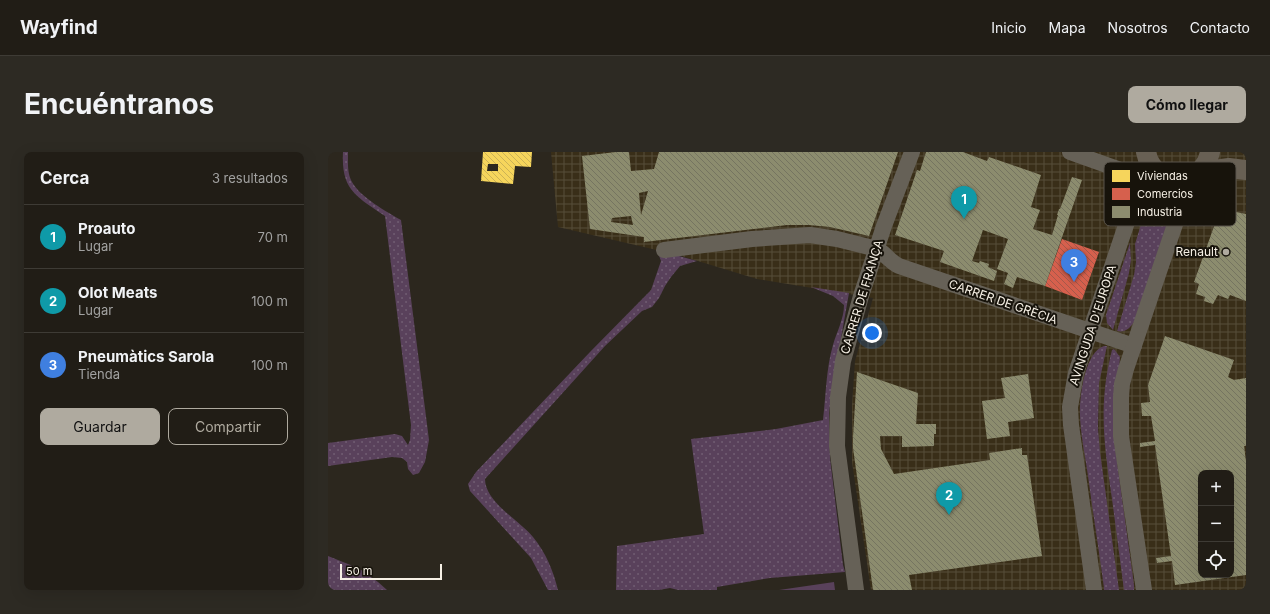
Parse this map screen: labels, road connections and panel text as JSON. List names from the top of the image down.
{
  "streets": {
    "street": ["CARRER DE FRANÇA", "CARRER DE GRÈCIA", "AVINGUDA D'EUROPA"]
  },
  "crossings": [
    ["CARRER DE FRANÇA", "CARRER DE GRÈCIA"],
    ["CARRER DE GRÈCIA", "AVINGUDA D'EUROPA"]
  ],
  "places": ["Renault"],
  "legend": ["Viviendas", "Comercios", "Industria"],
  "scale_bar": "50 m",
  "page": {
    "header": "Wayfind",
    "nav": [
      "Inicio",
      "Mapa",
      "Nosotros",
      "Contacto"
    ],
    "buttons": [
      "Cómo llegar",
      ["Guardar", "Compartir"]
    ],
    "title": "Encuéntranos",
    "heading": ["Cerca", "3 resultados"],
    "pins": ["1", "3", "2"],
    "list": [
      {
        "mark": "1",
        "name": "Proauto",
        "note": "Lugar",
        "value": "70 m"
      },
      {
        "mark": "2",
        "name": "Olot Meats",
        "note": "Lugar",
        "value": "100 m"
      },
      {
        "mark": "3",
        "name": "Pneumàtics Sarola",
        "note": "Tienda",
        "value": "100 m"
      }
    ],
    "map_buttons": ["+", "−"],
    "scale": "50 m"
  }
}
